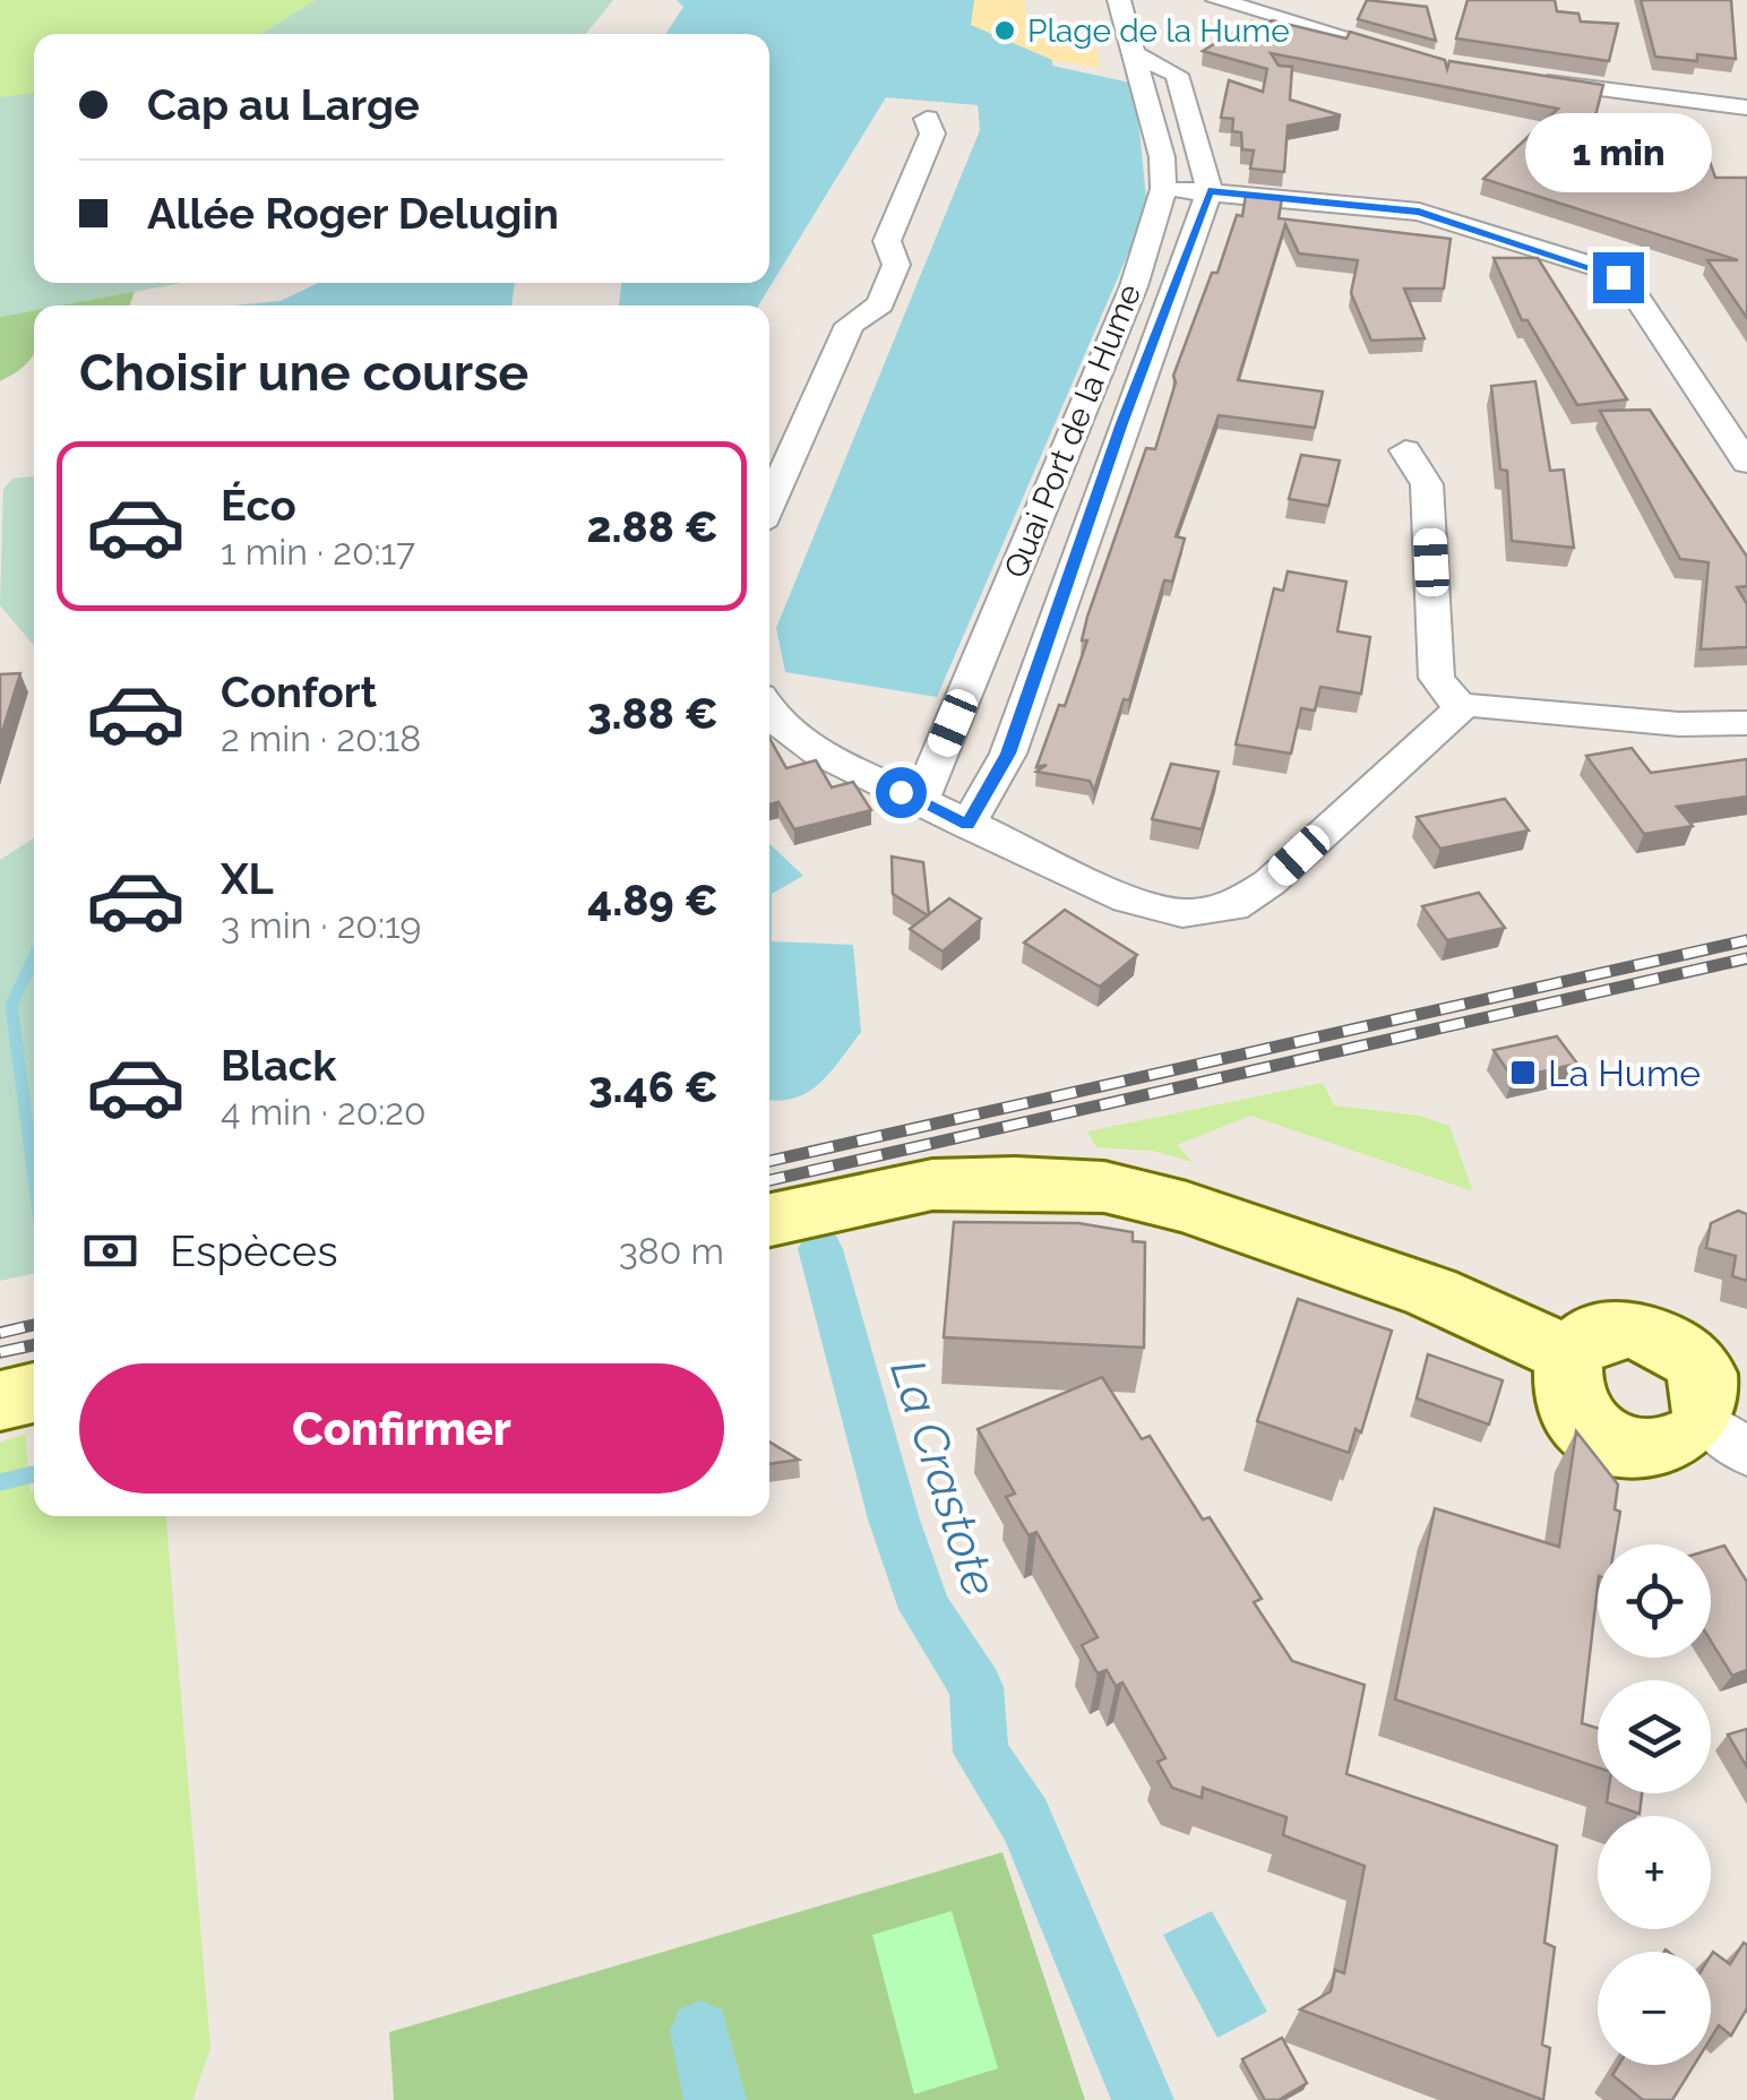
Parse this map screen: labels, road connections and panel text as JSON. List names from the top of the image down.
{
  "streets": {
    "street": ["Quai Port de la Hume"]
  },
  "water": ["La Crastote"],
  "places": {
    "other": ["Plage de la Hume"],
    "transit": ["La Hume"]
  },
  "page": {
    "banner": ["Cap au Large", "Allée Roger Delugin"],
    "bubble": "1 min",
    "heading": "Choisir une course",
    "list": [
      {
        "name": "Éco",
        "note": "1 min · 20:17",
        "value": "2.88 €"
      },
      {
        "name": "Confort",
        "note": "2 min · 20:18",
        "value": "3.88 €"
      },
      {
        "name": "XL",
        "note": "3 min · 20:19",
        "value": "4.89 €"
      },
      {
        "name": "Black",
        "note": "4 min · 20:20",
        "value": "3.46 €"
      }
    ],
    "pay": ["Espèces", "380 m"],
    "buttons": "Confirmer",
    "map_buttons": ["+", "−"]
  }
}
